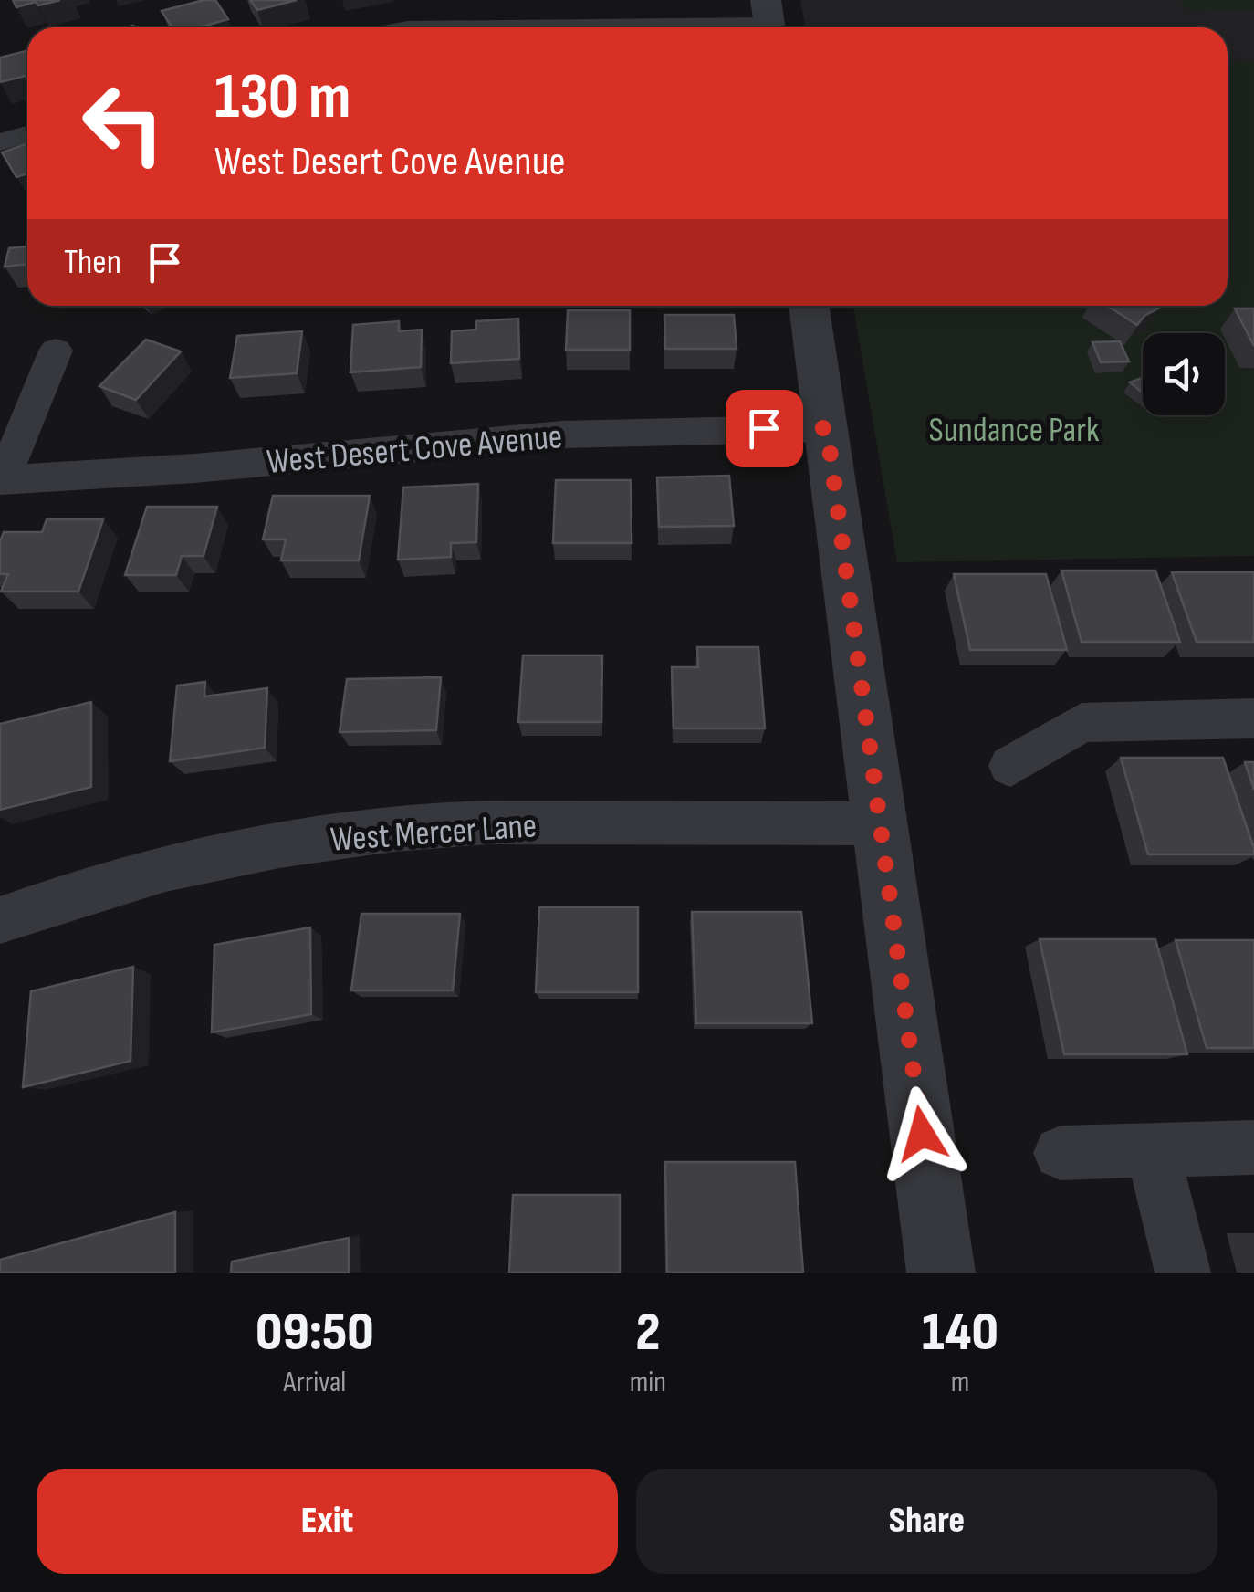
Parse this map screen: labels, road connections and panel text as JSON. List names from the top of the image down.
{
  "streets": {
    "street": ["West Desert Cove Avenue", "West Mercer Lane"]
  },
  "parks": ["Sundance Park"],
  "page": {
    "turn": ["130 m", "West Desert Cove Avenue"],
    "then": "Then",
    "eta": [
      "09:50",
      "Arrival",
      "2",
      "min",
      "140",
      "m"
    ],
    "buttons": ["Exit", "Share"]
  }
}
